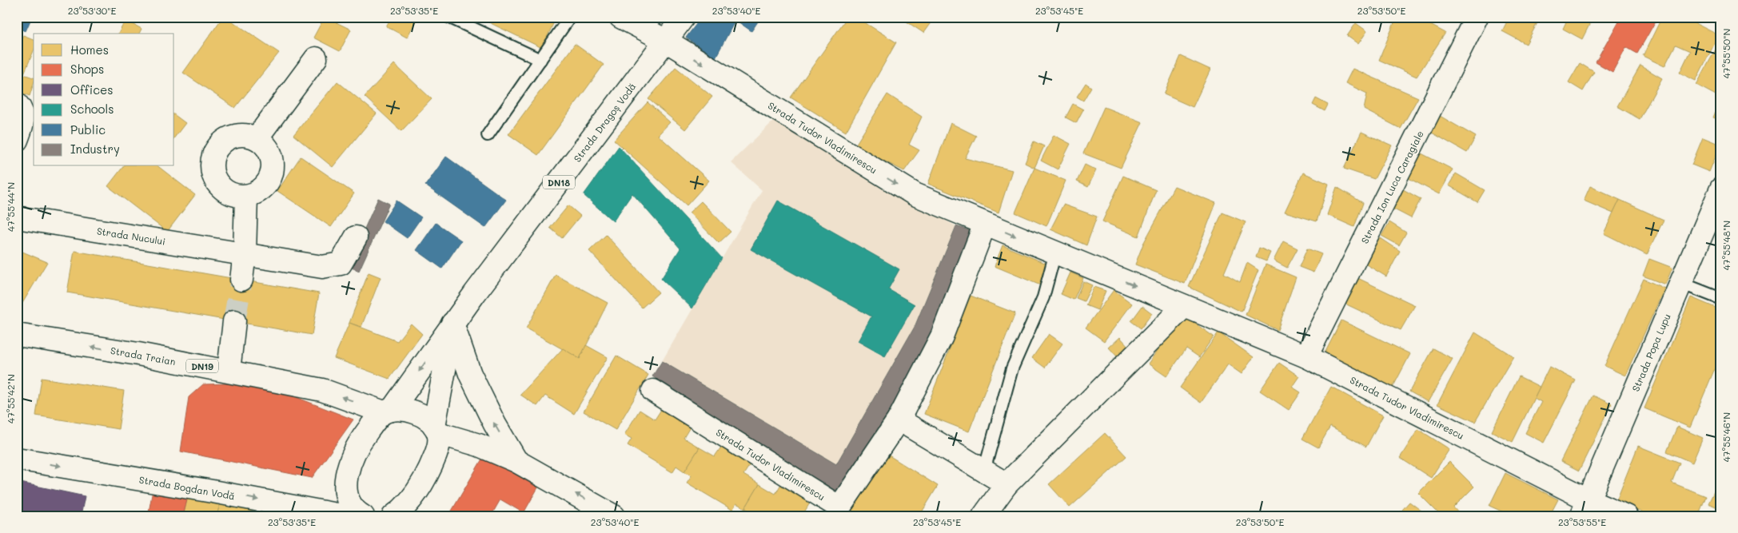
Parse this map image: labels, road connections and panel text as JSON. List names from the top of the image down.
{
  "streets": {
    "street": [
      "Strada Dragoș Vodă",
      "Strada Tudor Vladimirescu",
      "DN18",
      "Strada Ion Luca Caragiale",
      "Strada Nucului",
      "Strada Popa Lupu",
      "Strada Traian",
      "DN19",
      "Strada Bogdan Vodă"
    ]
  },
  "crossings": [
    ["Strada Dragoș Vodă", "Strada Tudor Vladimirescu"],
    ["Strada Dragoș Vodă", "Strada Traian"],
    ["Strada Dragoș Vodă", "Strada Bogdan Vodă"],
    ["Strada Tudor Vladimirescu", "Strada Ion Luca Caragiale"],
    ["Strada Tudor Vladimirescu", "Strada Popa Lupu"]
  ],
  "one_way": ["Strada Traian", "Strada Bogdan Vodă"],
  "legend": [
    "Homes",
    "Shops",
    "Offices",
    "Schools",
    "Public",
    "Industry"
  ],
  "coordinates": [
    "23°53'30\"E",
    "23°53'35\"E",
    "23°53'40\"E",
    "23°53'45\"E",
    "23°53'50\"E",
    "47°55'50\"N",
    "47°55'44\"N",
    "47°55'48\"N",
    "47°55'42\"N",
    "47°55'46\"N",
    "23°53'55\"E"
  ]
}
